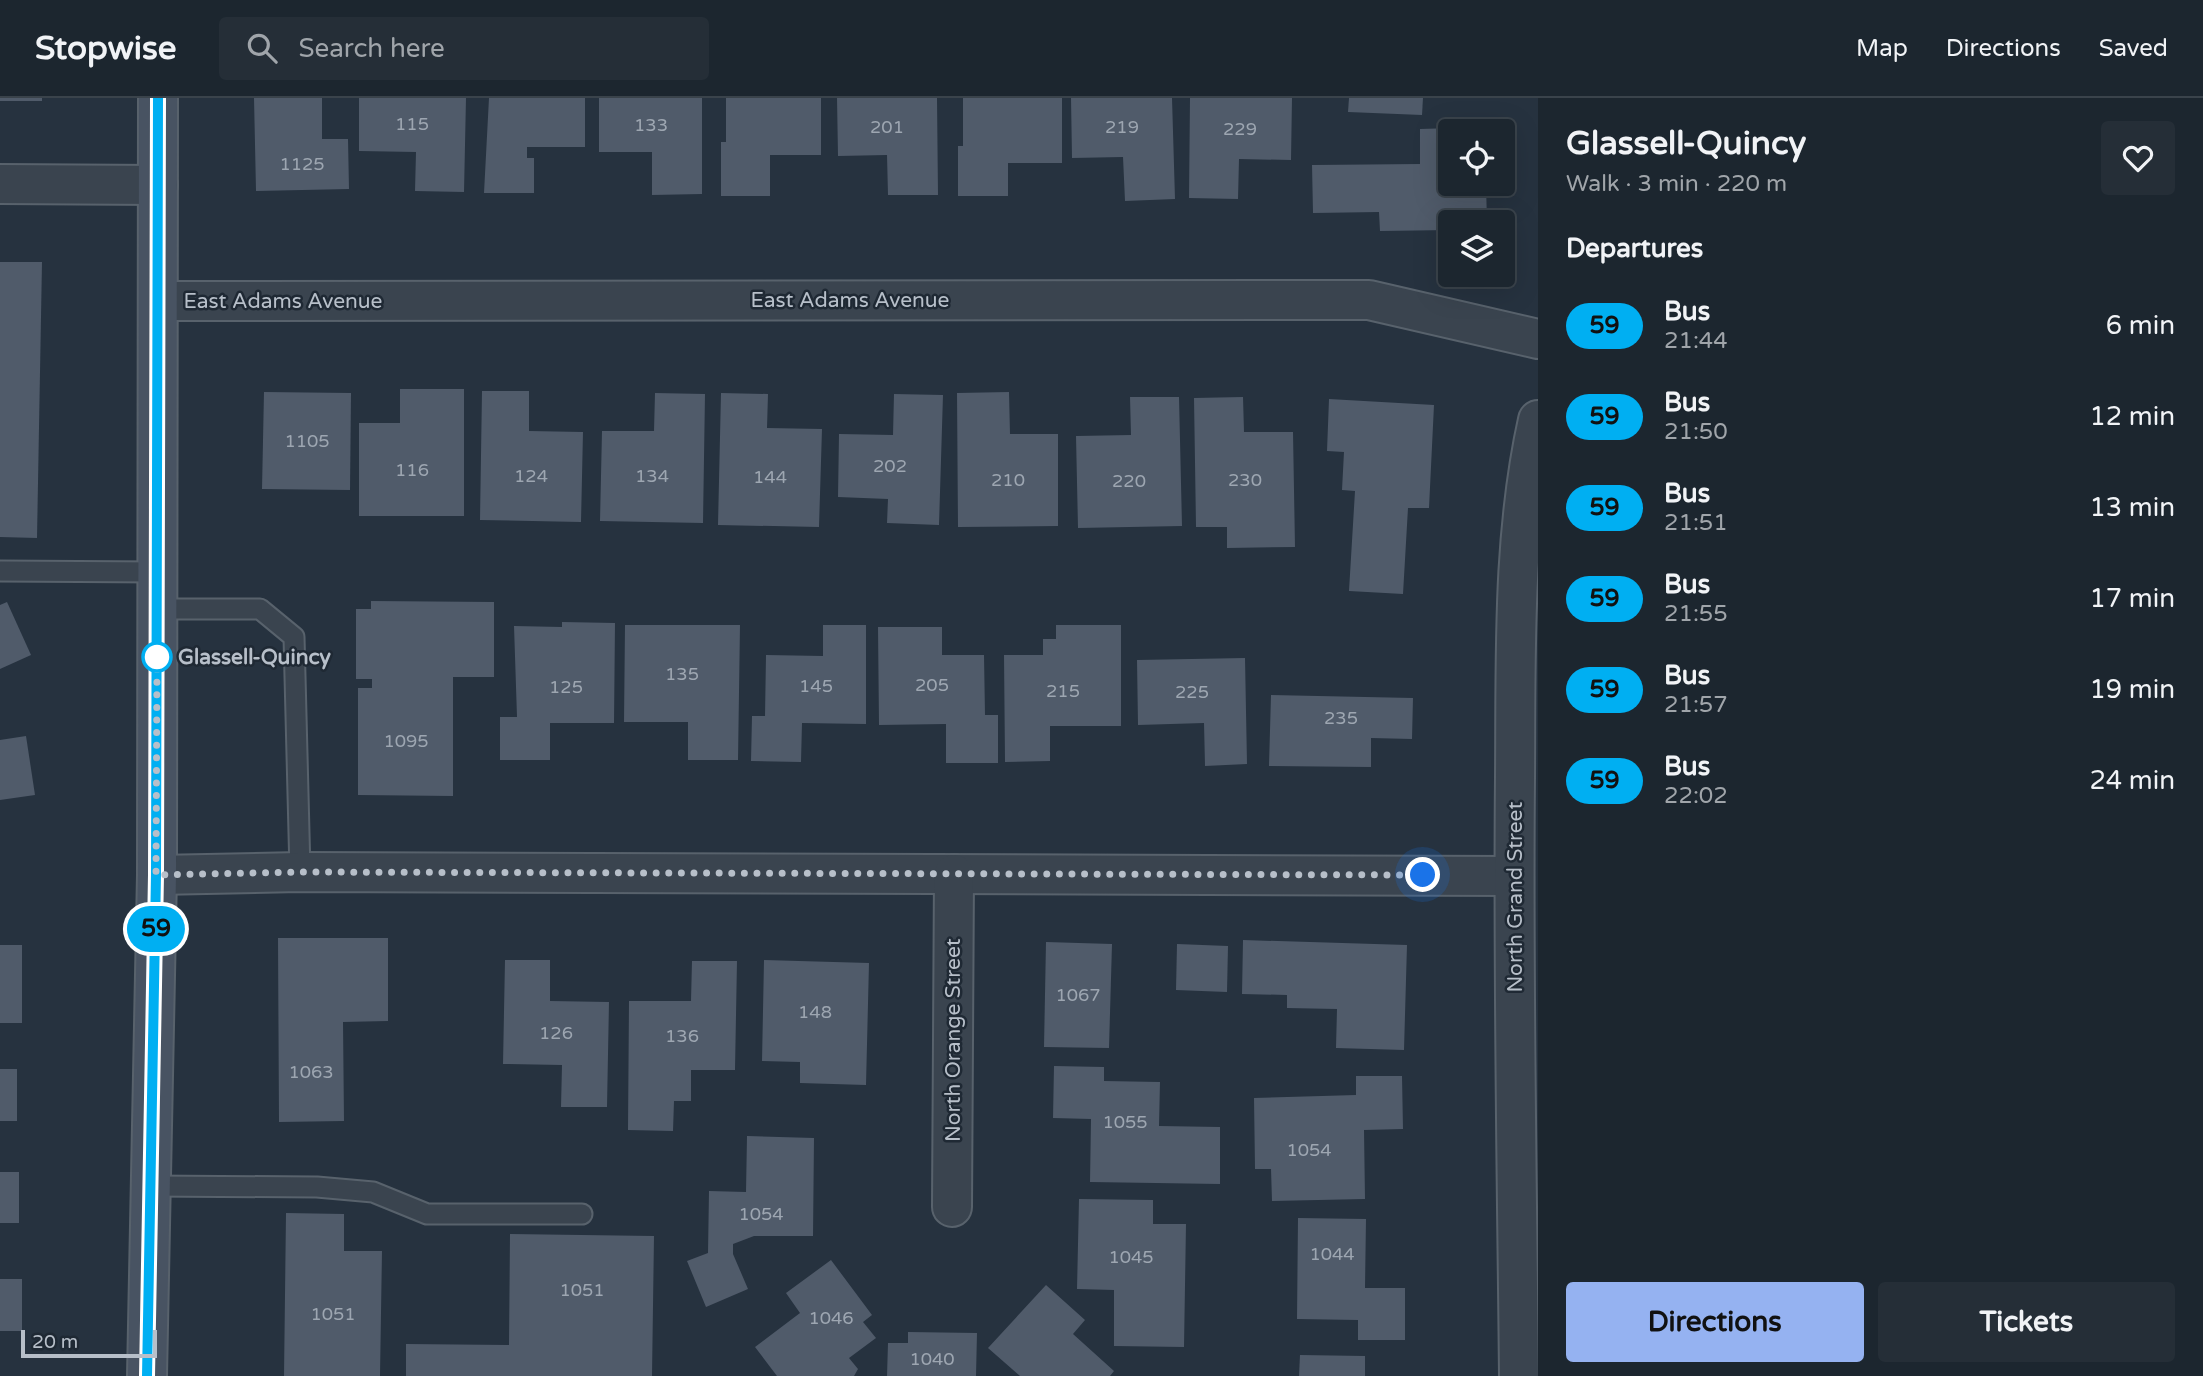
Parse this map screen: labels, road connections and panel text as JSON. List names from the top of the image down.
{
  "streets": {
    "street": ["East Adams Avenue", "North Grand Street", "North Orange Street"]
  },
  "places": ["Glassell-Quincy"],
  "lines": ["bus line 59"],
  "house_numbers": [
    "115",
    "133",
    "201",
    "219",
    "229",
    "1125",
    "1105",
    "202",
    "116",
    "124",
    "134",
    "144",
    "210",
    "230",
    "220",
    "135",
    "205",
    "145",
    "125",
    "215",
    "225",
    "235",
    "1095",
    "1067",
    "148",
    "126",
    "136",
    "1063",
    "1055",
    "1054",
    "1054",
    "1044",
    "1045",
    "1051",
    "1051",
    "1046",
    "1040"
  ],
  "scale_bar": "20 m",
  "page": {
    "header": "Stopwise",
    "search": "Search here",
    "nav": ["Map", "Directions", "Saved"],
    "on_map": "59",
    "heading": [
      ["Glassell-Quincy", "Walk · 3 min · 220 m"],
      "Departures"
    ],
    "list": [
      {
        "mark": "59",
        "name": "Bus",
        "note": "21:44",
        "value": "6 min"
      },
      {
        "mark": "59",
        "name": "Bus",
        "note": "21:50",
        "value": "12 min"
      },
      {
        "mark": "59",
        "name": "Bus",
        "note": "21:51",
        "value": "13 min"
      },
      {
        "mark": "59",
        "name": "Bus",
        "note": "21:55",
        "value": "17 min"
      },
      {
        "mark": "59",
        "name": "Bus",
        "note": "21:57",
        "value": "19 min"
      },
      {
        "mark": "59",
        "name": "Bus",
        "note": "22:02",
        "value": "24 min"
      }
    ],
    "buttons": ["Directions", "Tickets"],
    "scale": "20 m"
  }
}
